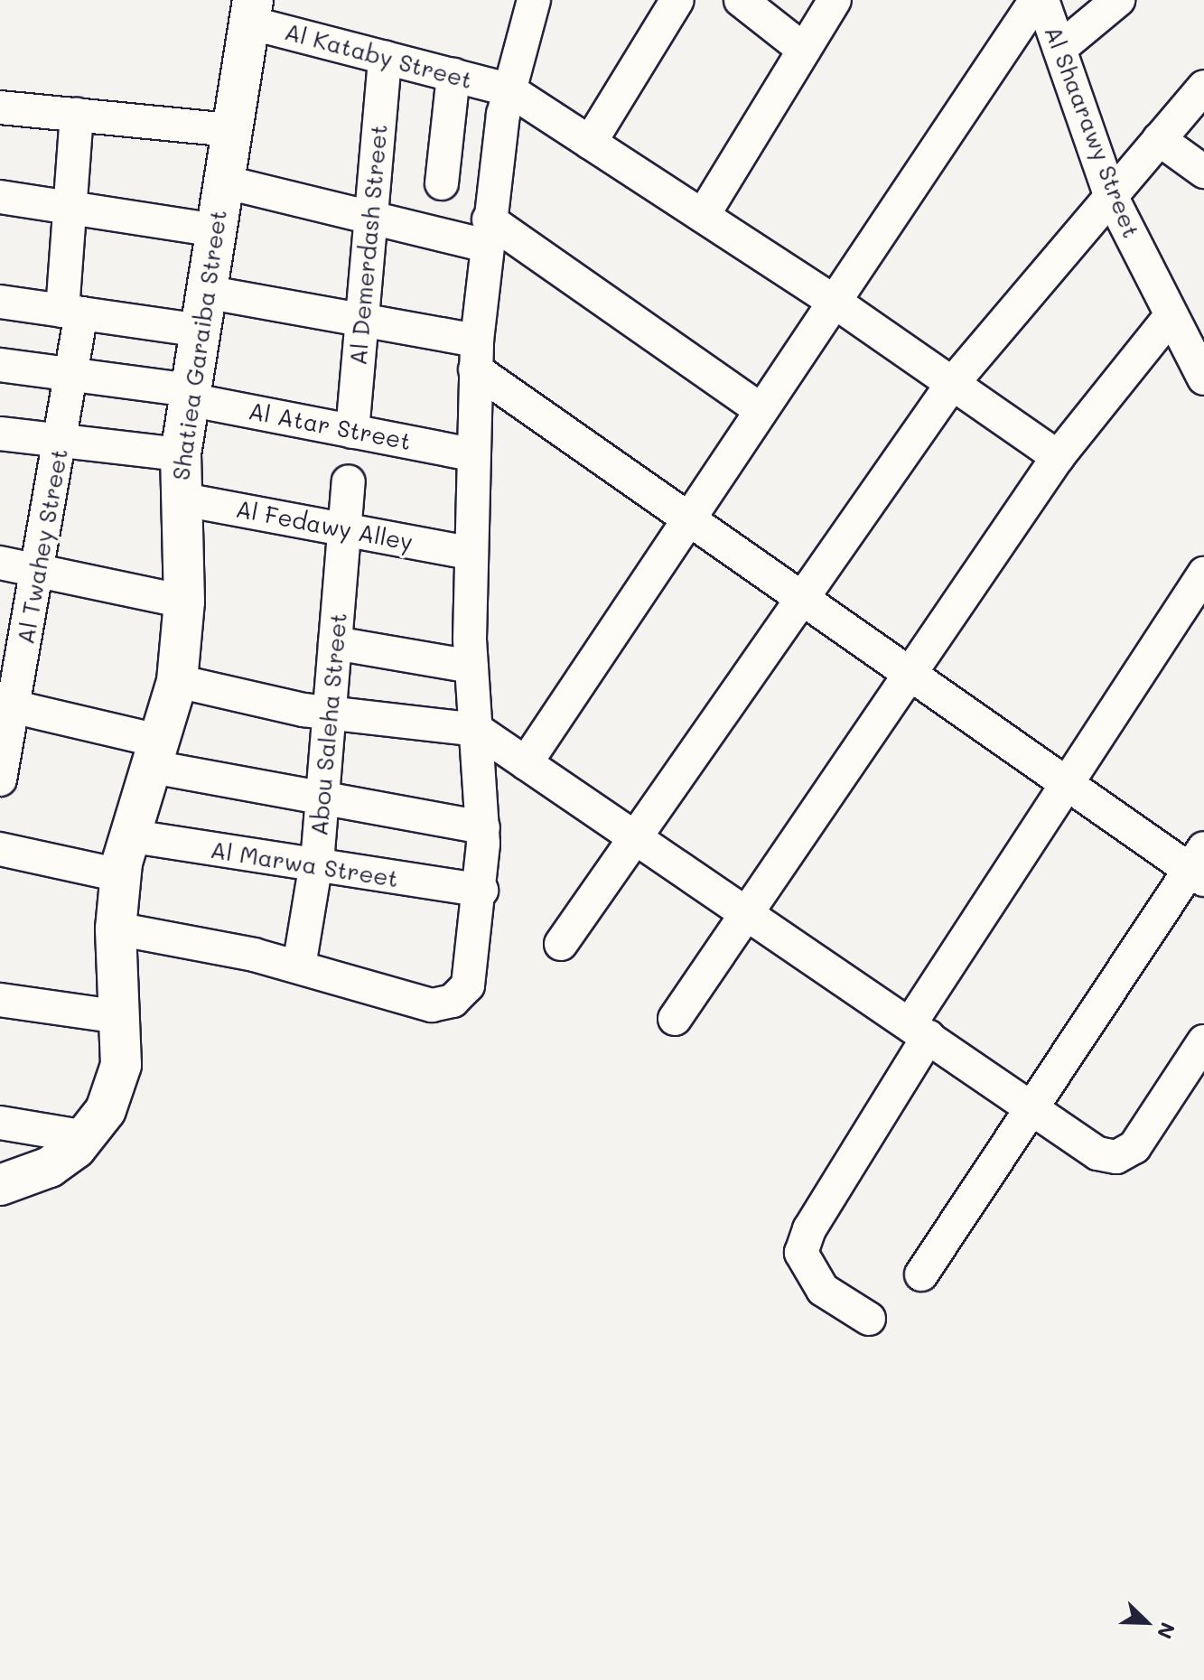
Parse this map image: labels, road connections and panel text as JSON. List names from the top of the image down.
{
  "streets": {
    "street": [
      "Al Kataby Street",
      "Al Shaarawy Street",
      "Al Demerdash Street",
      "Shatiea Garaiba Street",
      "Al Atar Street",
      "Al Fedawy Alley",
      "Al Twahey Street",
      "Abou Saleha Street",
      "Al Marwa Street"
    ]
  },
  "crossings": [
    ["Al Kataby Street", "Al Demerdash Street"],
    ["Al Kataby Street", "Shatiea Garaiba Street"],
    ["Al Demerdash Street", "Al Atar Street"],
    ["Shatiea Garaiba Street", "Al Atar Street"],
    ["Shatiea Garaiba Street", "Al Fedawy Alley"],
    ["Shatiea Garaiba Street", "Al Marwa Street"],
    ["Al Atar Street", "Al Twahey Street"],
    ["Al Fedawy Alley", "Abou Saleha Street"],
    ["Abou Saleha Street", "Al Marwa Street"]
  ],
  "north": "bottom right"
}
